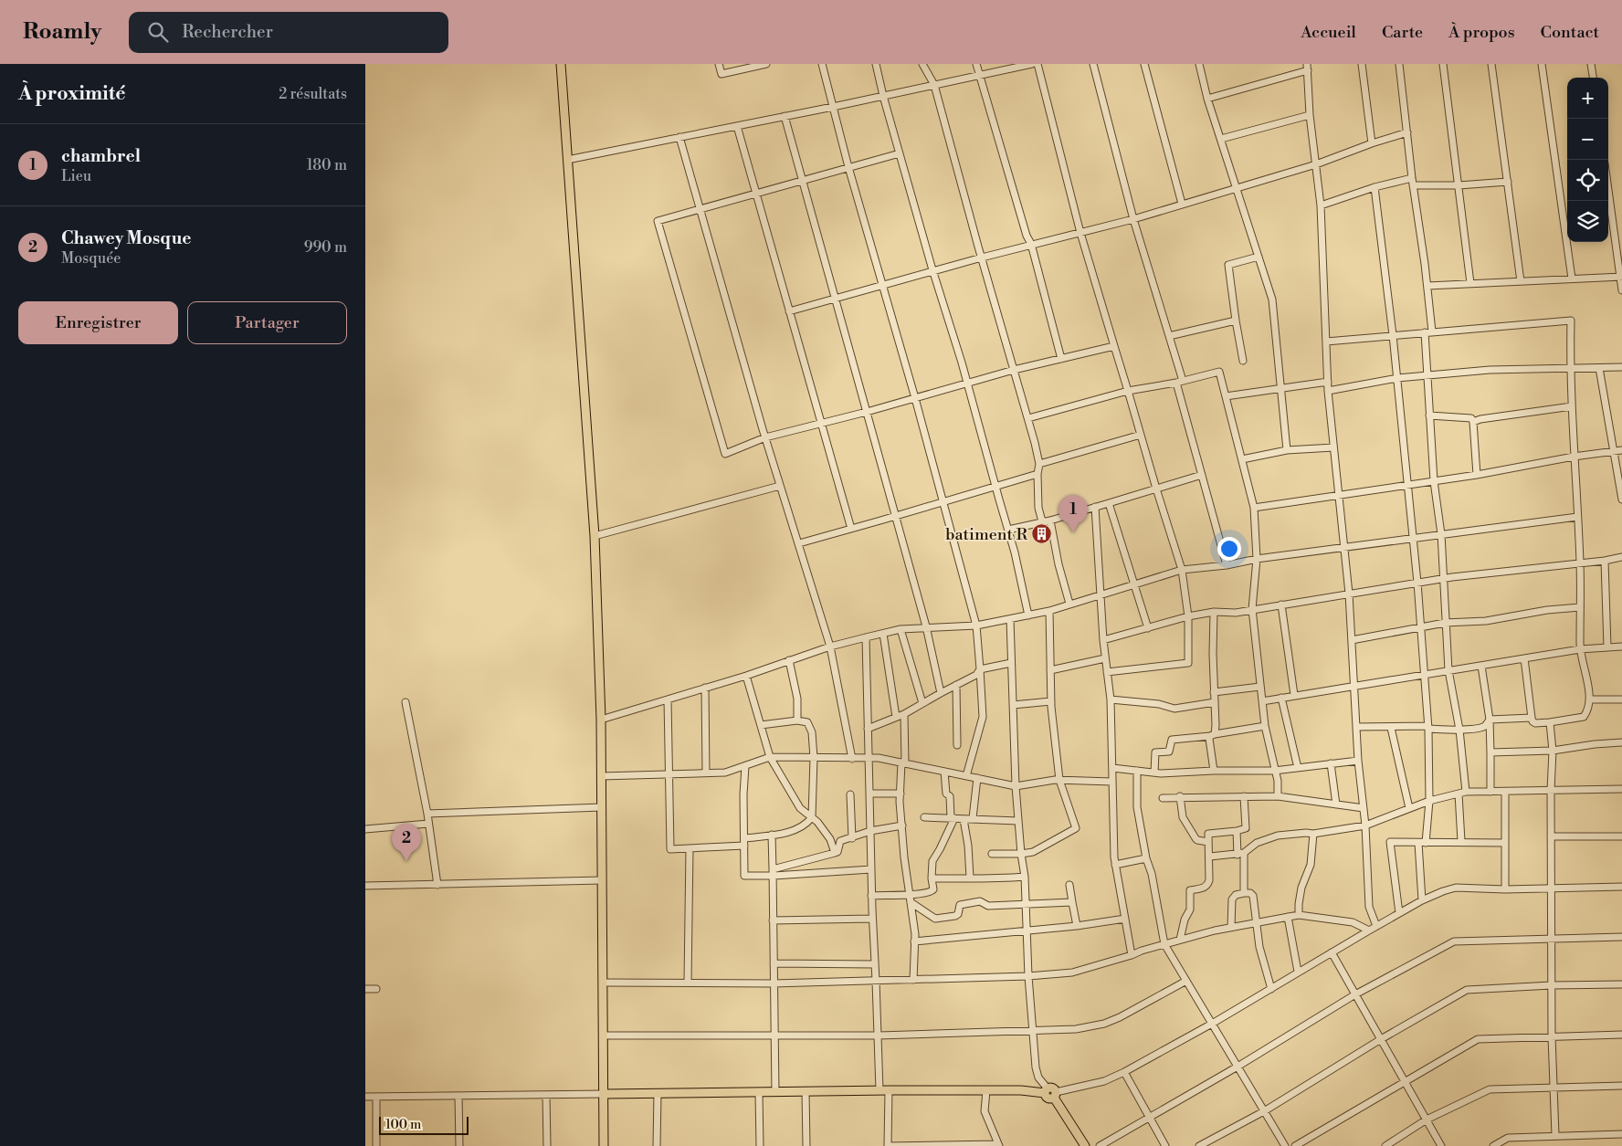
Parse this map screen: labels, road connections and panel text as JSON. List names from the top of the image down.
{
  "places": {
    "building": ["batiment R"]
  },
  "scale_bar": "100 m",
  "page": {
    "header": "Roamly",
    "search": "Rechercher",
    "nav": [
      "Accueil",
      "Carte",
      "À propos",
      "Contact"
    ],
    "heading": ["À proximité", "2 résultats"],
    "map_buttons": ["+", "−"],
    "list": [
      {
        "mark": "1",
        "name": "chambrel",
        "note": "Lieu",
        "value": "180 m"
      },
      {
        "mark": "2",
        "name": "Chawey Mosque",
        "note": "Mosquée",
        "value": "990 m"
      }
    ],
    "buttons": ["Enregistrer", "Partager"],
    "pins": ["1", "2"],
    "scale": "100 m"
  }
}
